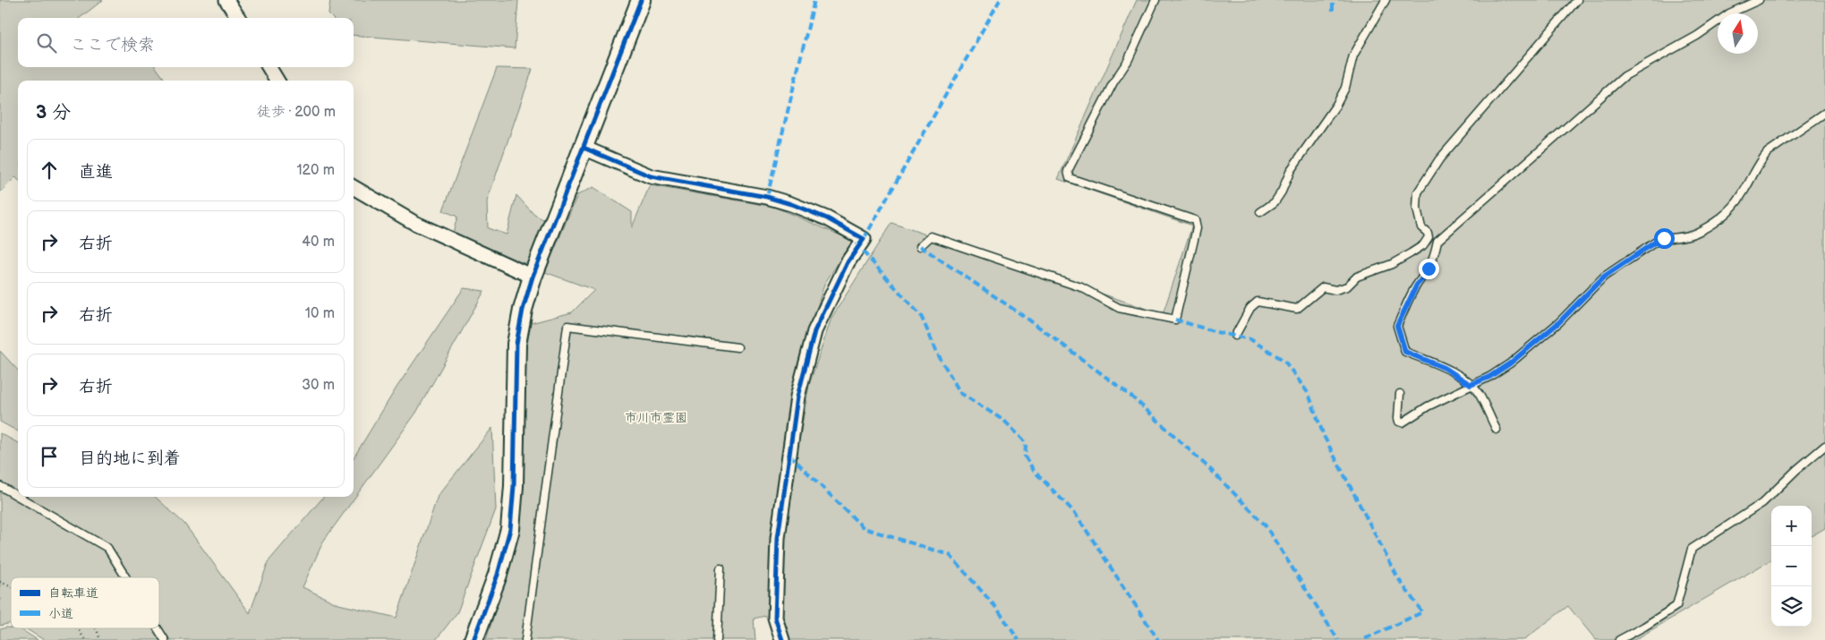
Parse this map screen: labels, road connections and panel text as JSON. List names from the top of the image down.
{
  "parks": ["市川市霊園"],
  "legend": ["自転車道", "小道"],
  "north": "top",
  "page": {
    "search": "ここで検索",
    "heading": ["3 分", "徒歩 · 200 m"],
    "list": [
      ["直進", "120 m"],
      ["右折", "40 m"],
      ["右折", "10 m"],
      ["右折", "30 m"],
      "目的地に到着"
    ],
    "map_buttons": ["+", "−"]
  }
}
